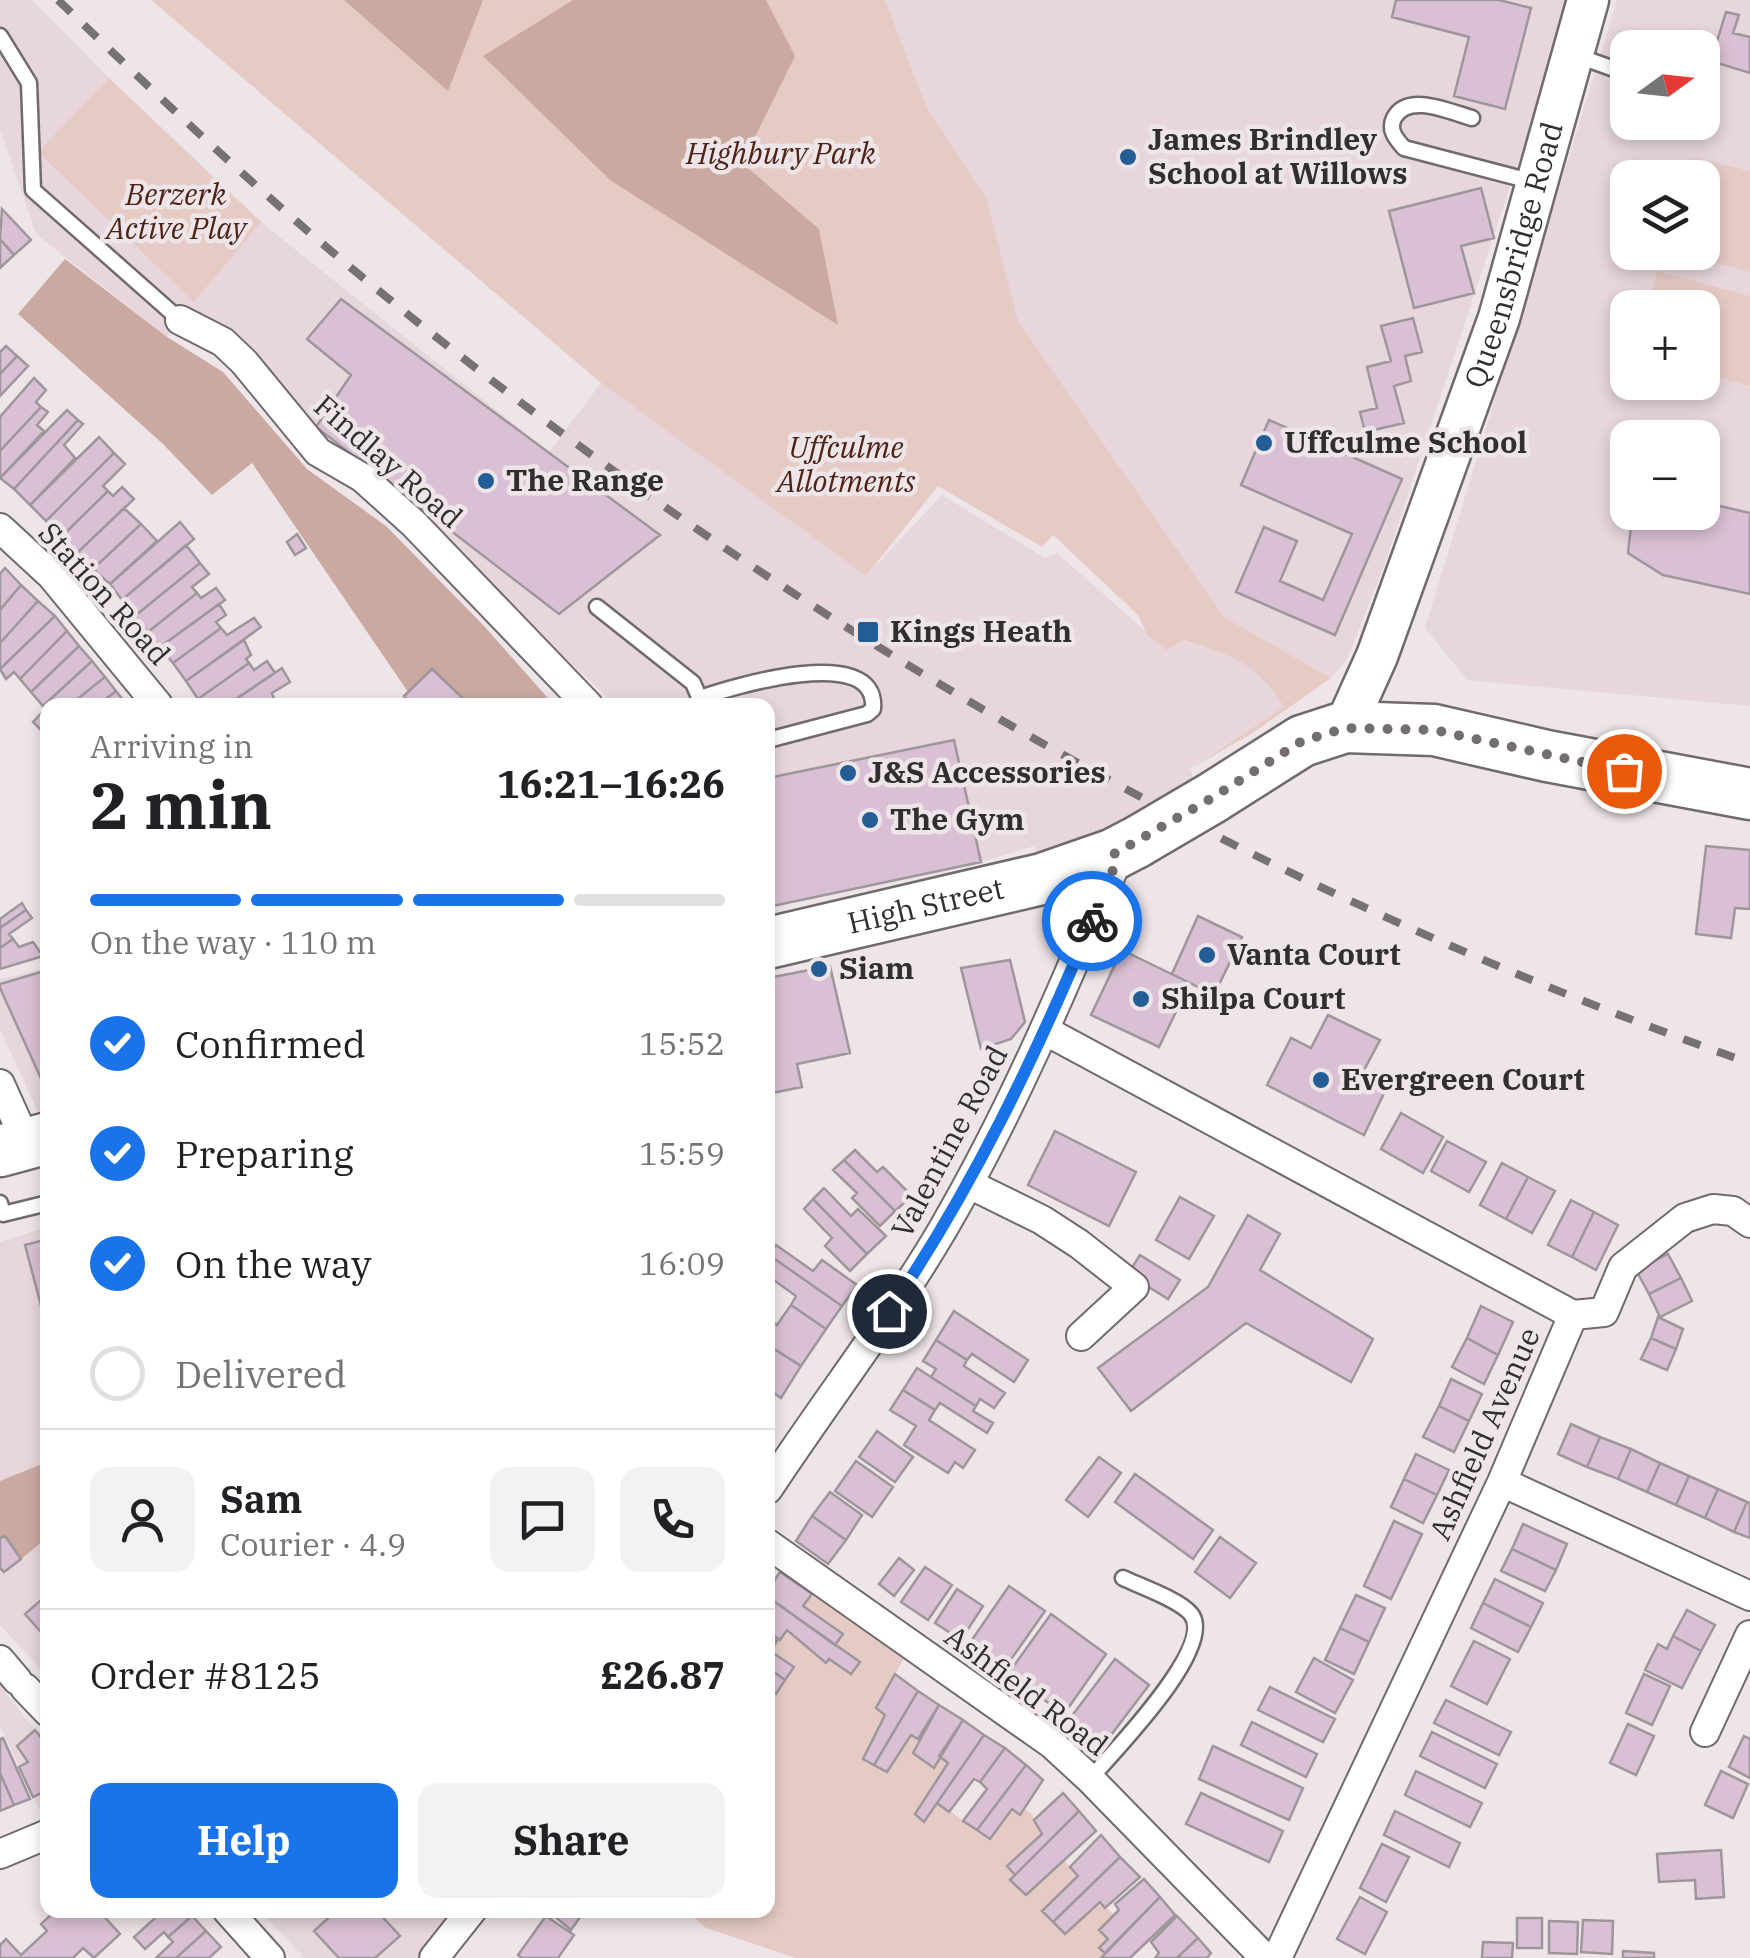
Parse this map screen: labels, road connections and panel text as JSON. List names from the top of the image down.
{
  "streets": {
    "highway": ["High Street"],
    "street": [
      "Queensbridge Road",
      "Findlay Road",
      "Station Road",
      "Valentine Road",
      "Ashfield Avenue",
      "Ashfield Road"
    ]
  },
  "crossings": [
    ["Queensbridge Road", "High Street"],
    ["High Street", "Valentine Road"],
    ["Valentine Road", "Ashfield Avenue"]
  ],
  "parks": ["Highbury Park", "Berzerk Active Play", "Uffculme Allotments"],
  "places": {
    "other": [
      "James Brindley School at Willows",
      "Uffculme School",
      "The Range",
      "J&S Accessories",
      "The Gym",
      "Vanta Court",
      "Siam",
      "Shilpa Court",
      "Evergreen Court"
    ],
    "transit": ["Kings Heath"]
  },
  "north": "right",
  "page": {
    "map_buttons": ["+", "−"],
    "heading": ["2 min", "Arriving in", "16:21–16:26"],
    "panel": [
      "Sam",
      "Courier · 4.9",
      "Order #8125",
      "£26.87"
    ],
    "bar": "On the way · 110 m",
    "list": [
      ["Confirmed", "15:52"],
      ["Preparing", "15:59"],
      ["On the way", "16:09"],
      "Delivered"
    ],
    "buttons": ["Help", "Share"]
  }
}
